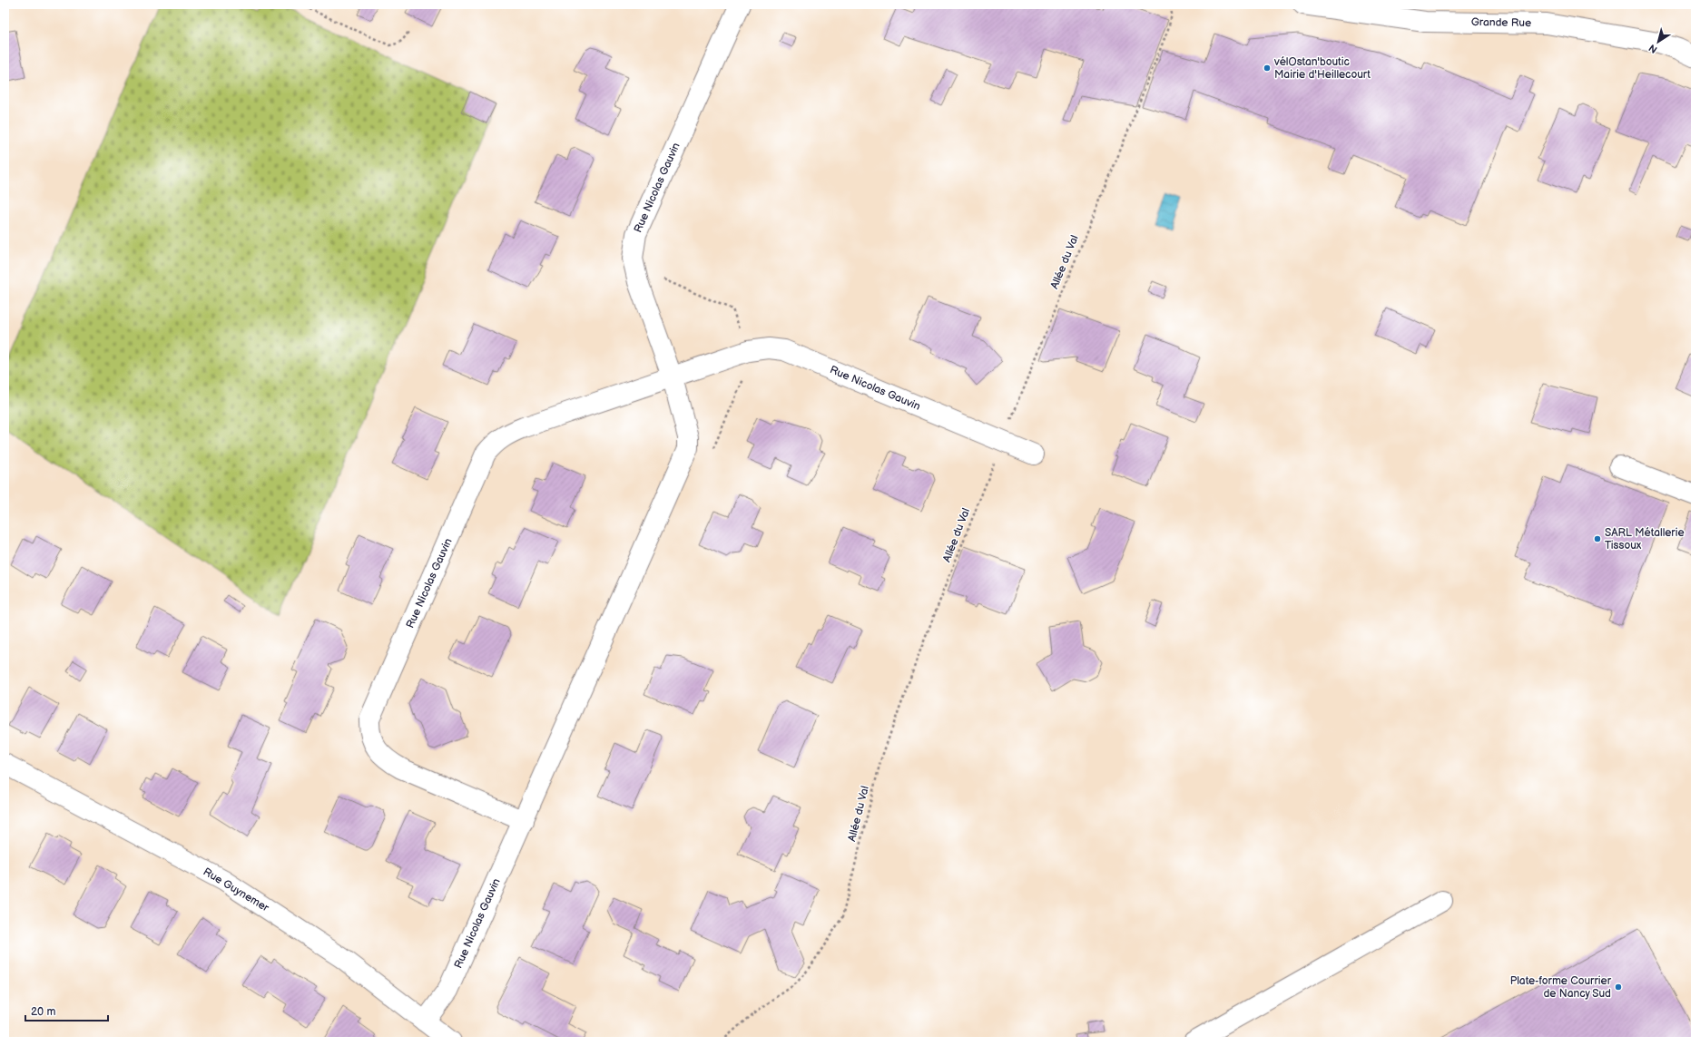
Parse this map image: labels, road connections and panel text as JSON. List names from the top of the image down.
{
  "streets": {
    "street": ["Grande Rue", "Rue Nicolas Gauvin", "Rue Guynemer"],
    "path": ["Allée du Val"]
  },
  "crossings": [
    ["Rue Nicolas Gauvin", "Allée du Val"],
    ["Rue Nicolas Gauvin", "Rue Guynemer"]
  ],
  "places": ["vélOstan'boutic Mairie d'Heillecourt", "SARL Métallerie Tissoux", "Plate-forme Courrier de Nancy Sud"],
  "scale_bar": "20 m",
  "north": "bottom left"
}
